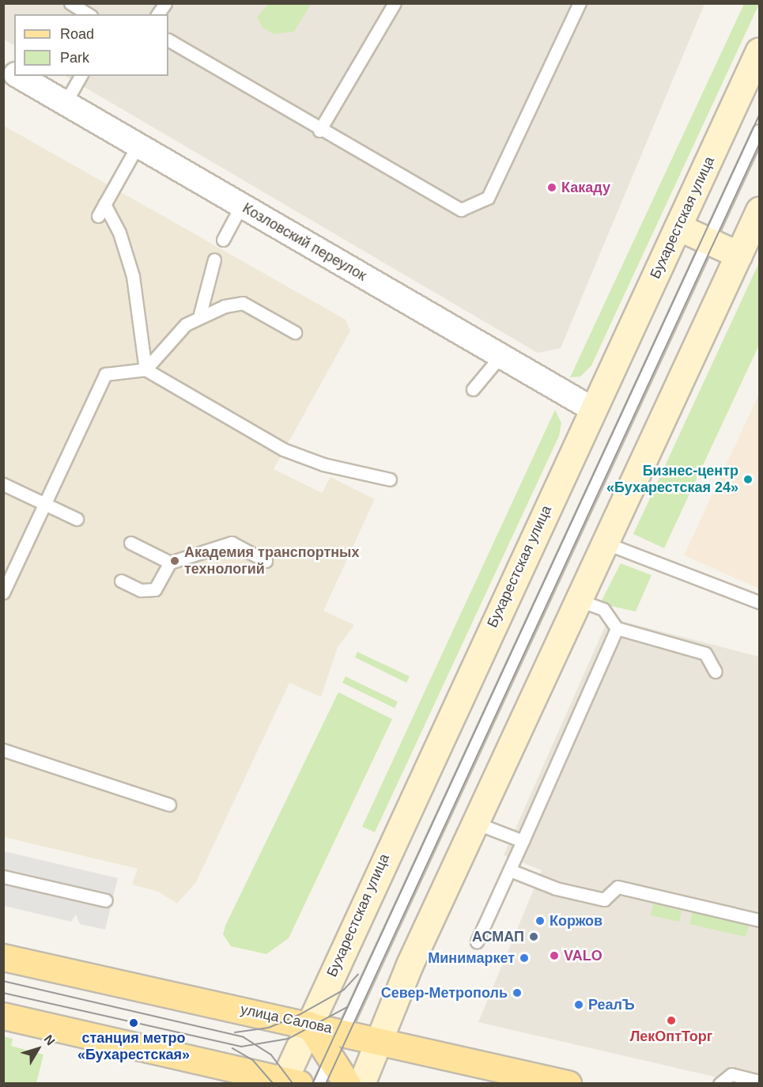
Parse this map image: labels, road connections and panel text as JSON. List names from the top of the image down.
{
  "streets": {
    "main road": ["Бухарестская улица", "улица Салова"],
    "street": ["Козловский переулок"]
  },
  "crossings": [
    ["Бухарестская улица", "Козловский переулок"],
    ["Бухарестская улица", "улица Салова"]
  ],
  "places": [
    "Какаду",
    "Бизнес-центр «Бухарестская 24»",
    "Академия транспортных технологий",
    "Коржов",
    "АСМАП",
    "VALO",
    "Минимаркет",
    "Север-Метрополь",
    "РеалЪ",
    "ЛекОптТорг",
    "станция метро «Бухарестская»"
  ],
  "legend": ["Road", "Park"],
  "north": "top right"
}
